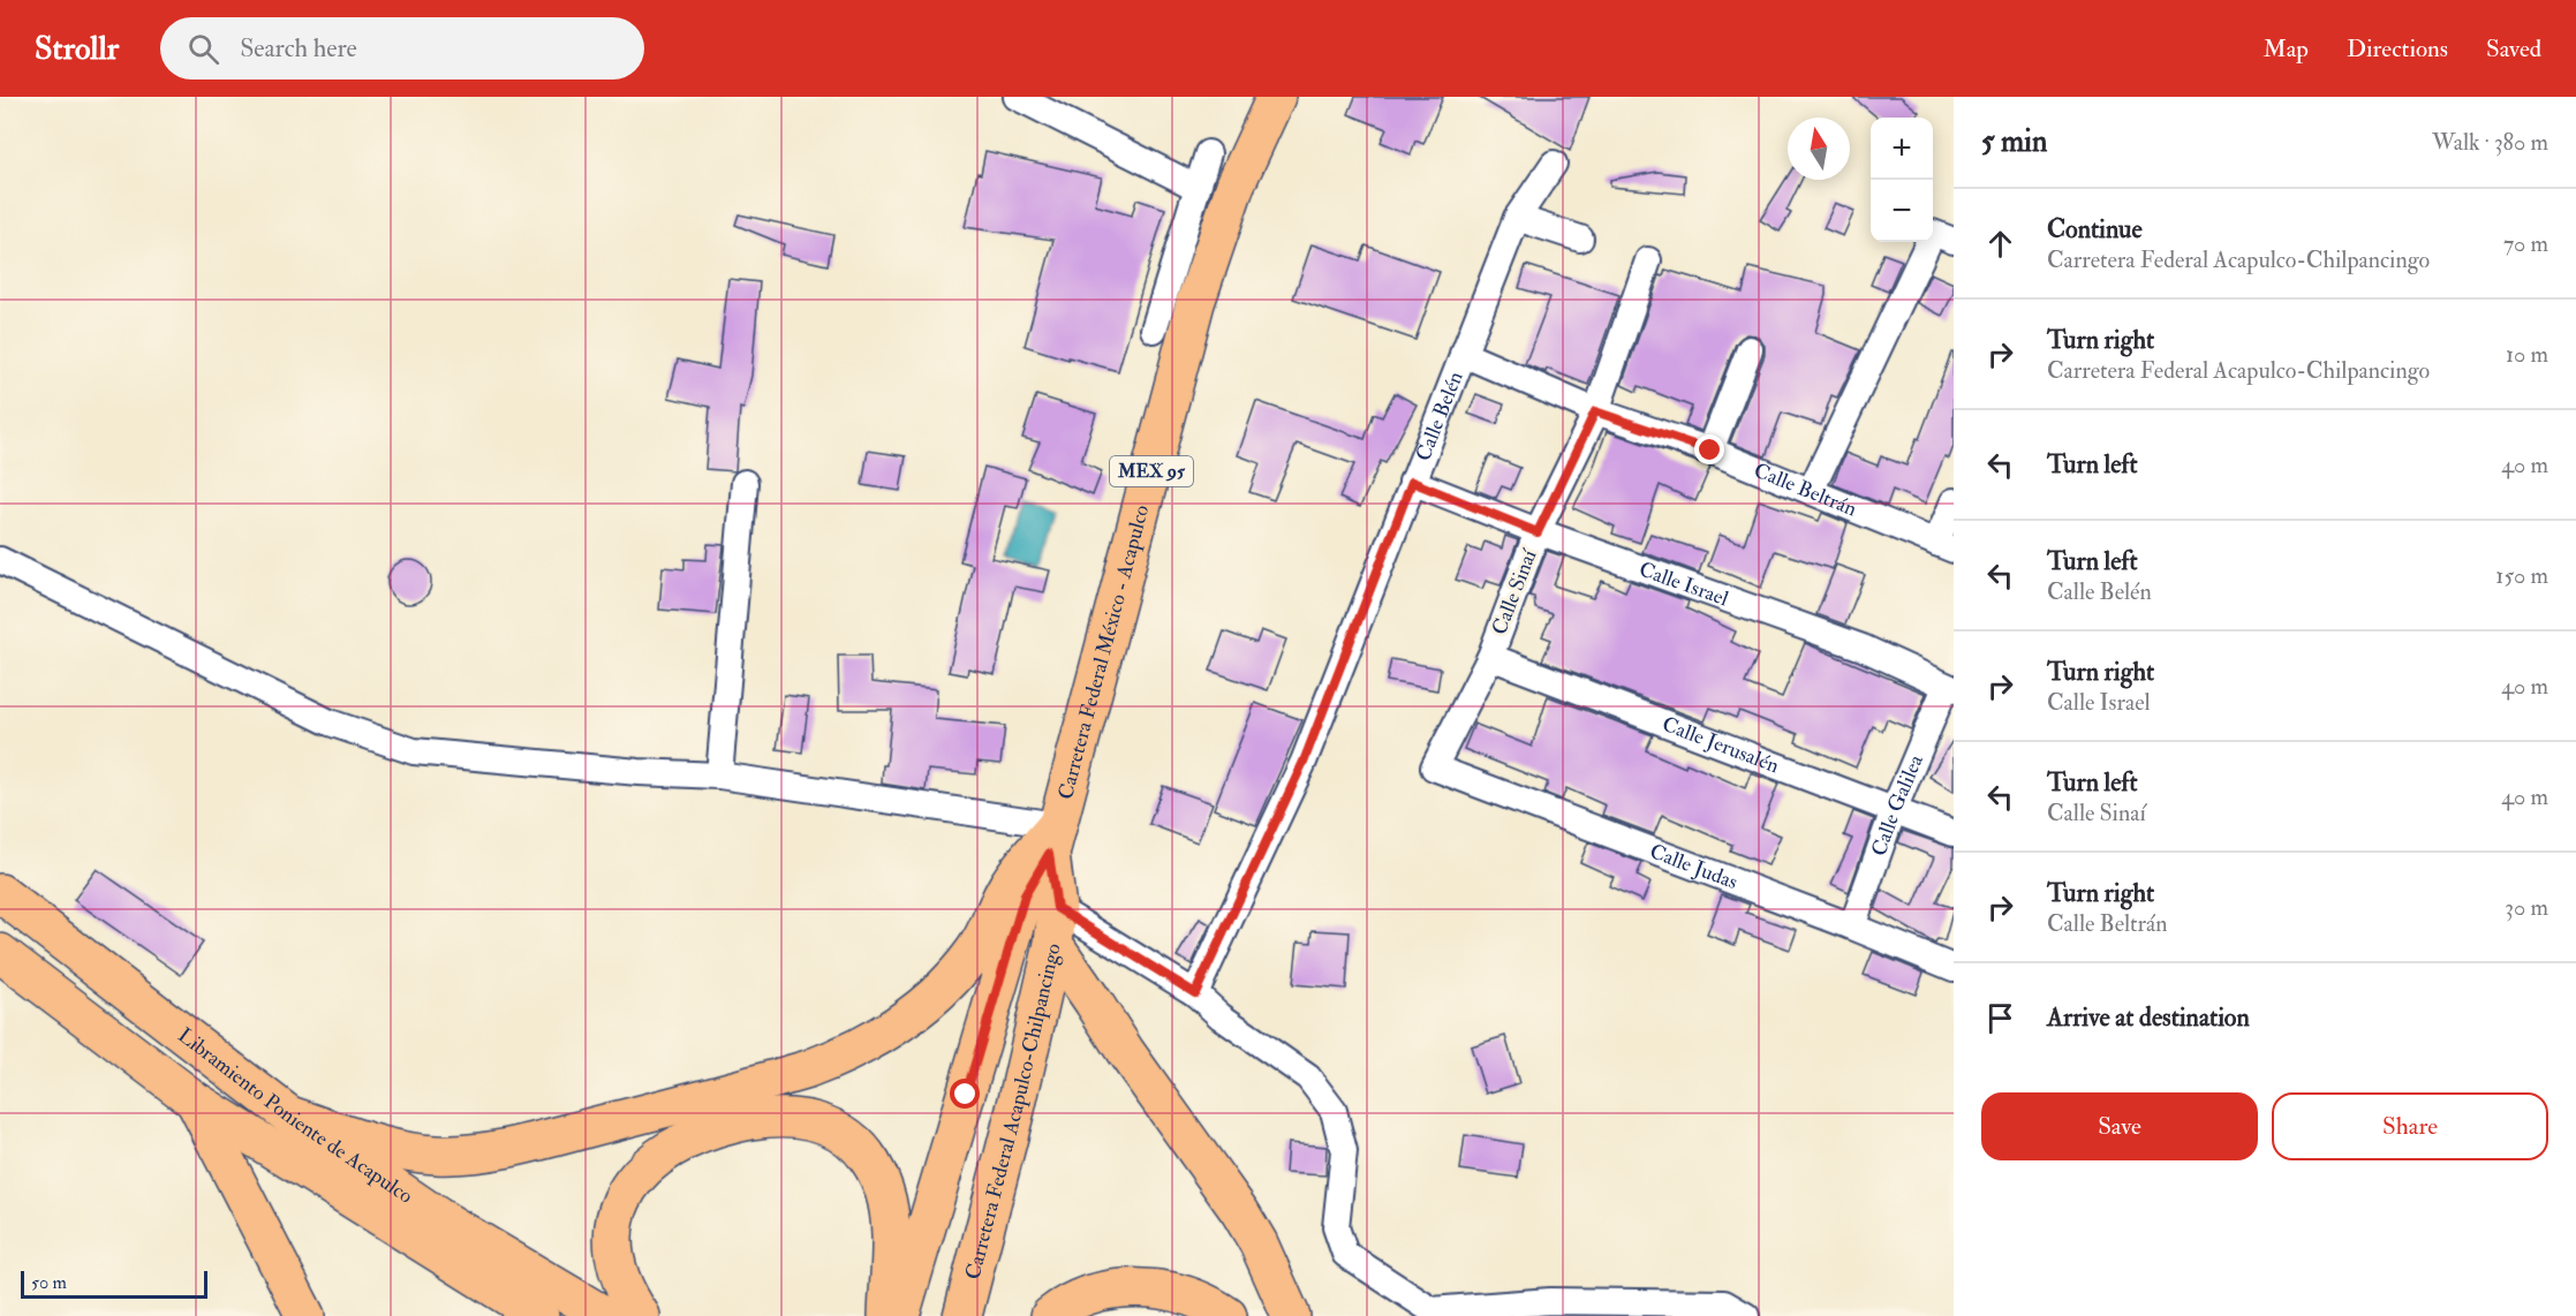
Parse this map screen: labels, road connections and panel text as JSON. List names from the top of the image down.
{
  "streets": {
    "main road": [
      "MEX 95",
      "Carretera Federal México - Acapulco",
      "Carretera Federal Acapulco-Chilpancingo",
      "Libramiento Poniente de Acapulco"
    ],
    "street": [
      "Calle Belén",
      "Calle Beltrán",
      "Calle Israel",
      "Calle Sinaí",
      "Calle Jerusalén",
      "Calle Galilea",
      "Calle Judas"
    ]
  },
  "crossings": [
    ["Calle Belén", "Calle Beltrán"],
    ["Calle Belén", "Calle Israel"],
    ["Calle Beltrán", "Calle Sinaí"],
    ["Calle Israel", "Calle Sinaí"],
    ["Calle Israel", "Calle Galilea"],
    ["Calle Sinaí", "Calle Jerusalén"],
    ["Calle Sinaí", "Calle Judas"],
    ["Carretera Federal México - Acapulco", "Carretera Federal Acapulco-Chilpancingo"],
    ["Calle Jerusalén", "Calle Galilea"],
    ["Calle Galilea", "Calle Judas"]
  ],
  "scale_bar": "50 m",
  "north": "top",
  "page": {
    "header": "Strollr",
    "search": "Search here",
    "nav": ["Map", "Directions", "Saved"],
    "heading": ["5 min", "Walk · 380 m"],
    "map_buttons": ["+", "−"],
    "list": [
      ["Continue", "Carretera Federal Acapulco-Chilpancingo", "70 m"],
      ["Turn right", "Carretera Federal Acapulco-Chilpancingo", "10 m"],
      ["Turn left", "40 m"],
      ["Turn left", "Calle Belén", "150 m"],
      ["Turn right", "Calle Israel", "40 m"],
      ["Turn left", "Calle Sinaí", "40 m"],
      ["Turn right", "Calle Beltrán", "30 m"],
      "Arrive at destination"
    ],
    "buttons": ["Save", "Share"],
    "scale": "50 m"
  }
}
